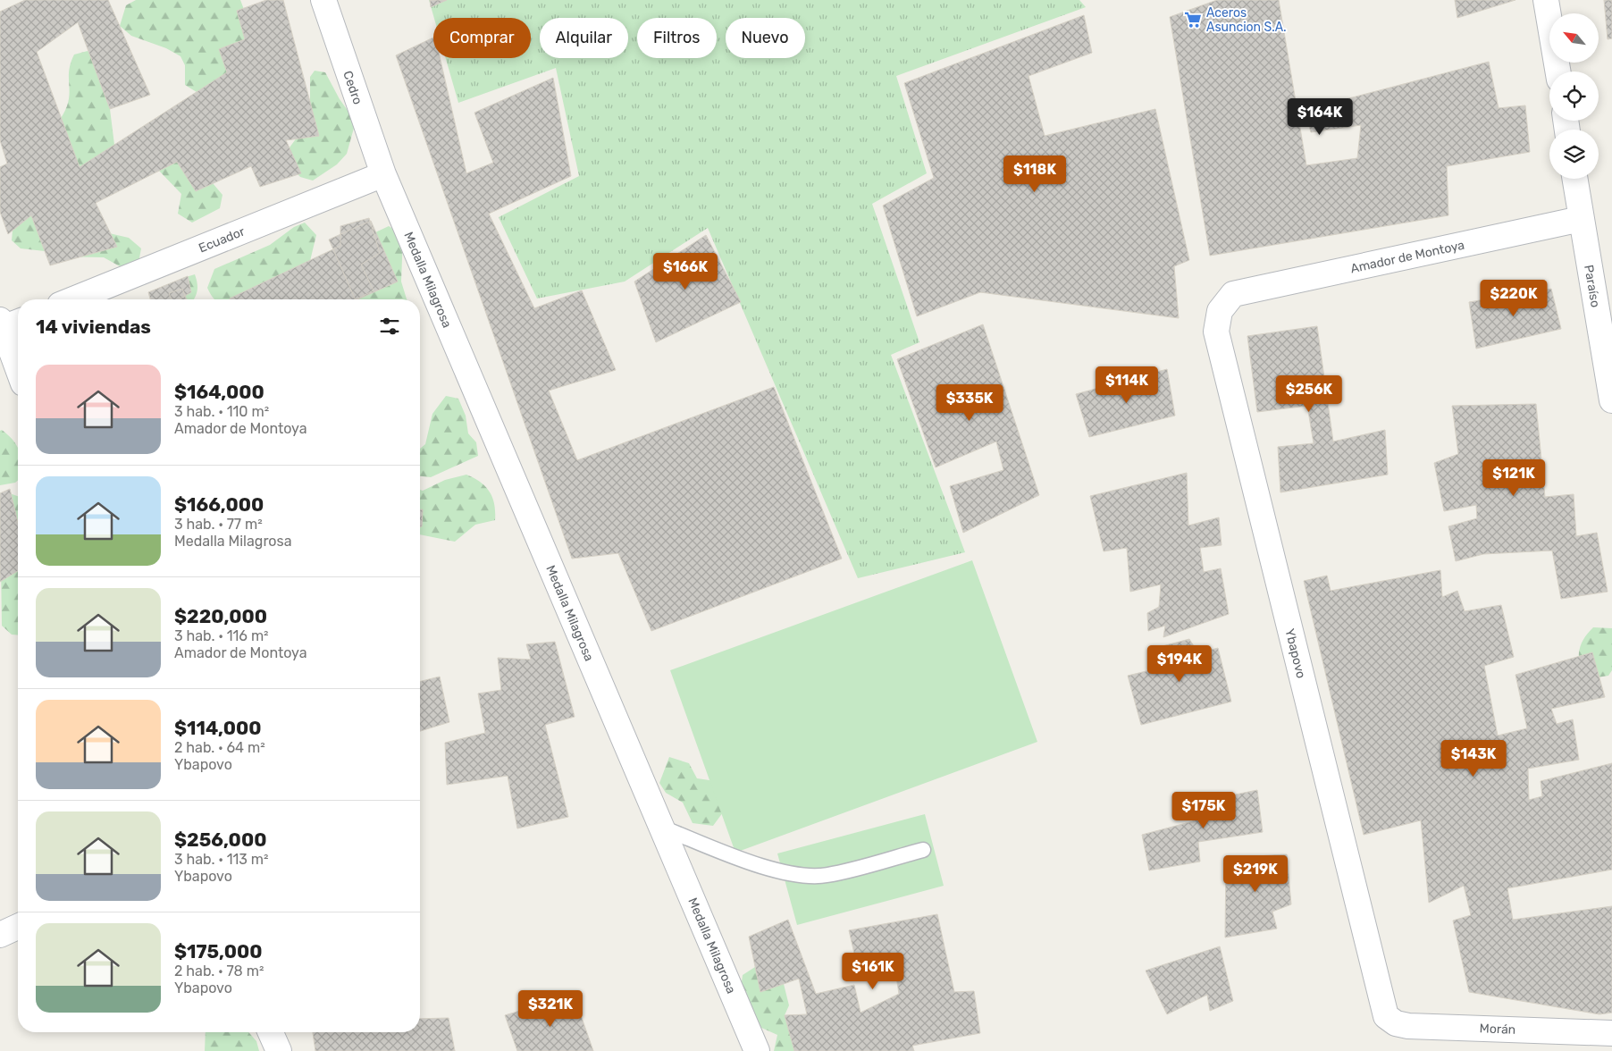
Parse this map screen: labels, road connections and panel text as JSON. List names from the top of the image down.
{
  "streets": {
    "street": [
      "Cedro",
      "Ecuador",
      "Amador de Montoya",
      "Medalla Milagrosa",
      "Paraíso",
      "Ybapovo",
      "Morán"
    ]
  },
  "crossings": [
    ["Cedro", "Ecuador"],
    ["Cedro", "Medalla Milagrosa"],
    ["Ecuador", "Medalla Milagrosa"],
    ["Amador de Montoya", "Paraíso"],
    ["Amador de Montoya", "Ybapovo"],
    ["Ybapovo", "Morán"]
  ],
  "places": {
    "supermarket": ["Aceros Asuncion S.A."]
  },
  "north": "top left",
  "page": {
    "chip": [
      "Comprar",
      "Alquilar",
      "Filtros",
      "Nuevo"
    ],
    "price": [
      "$164K",
      "$118K",
      "$166K",
      "$220K",
      "$114K",
      "$256K",
      "$335K",
      "$121K",
      "$194K",
      "$143K",
      "$175K",
      "$219K",
      "$161K",
      "$321K"
    ],
    "heading": "14 viviendas",
    "list": [
      {
        "name": "$164,000",
        "note": "3 hab. · 110 m² · Amador de Montoya"
      },
      {
        "name": "$166,000",
        "note": "3 hab. · 77 m² · Medalla Milagrosa"
      },
      {
        "name": "$220,000",
        "note": "3 hab. · 116 m² · Amador de Montoya"
      },
      {
        "name": "$114,000",
        "note": "2 hab. · 64 m² · Ybapovo"
      },
      {
        "name": "$256,000",
        "note": "3 hab. · 113 m² · Ybapovo"
      },
      {
        "name": "$175,000",
        "note": "2 hab. · 78 m² · Ybapovo"
      }
    ]
  }
}
